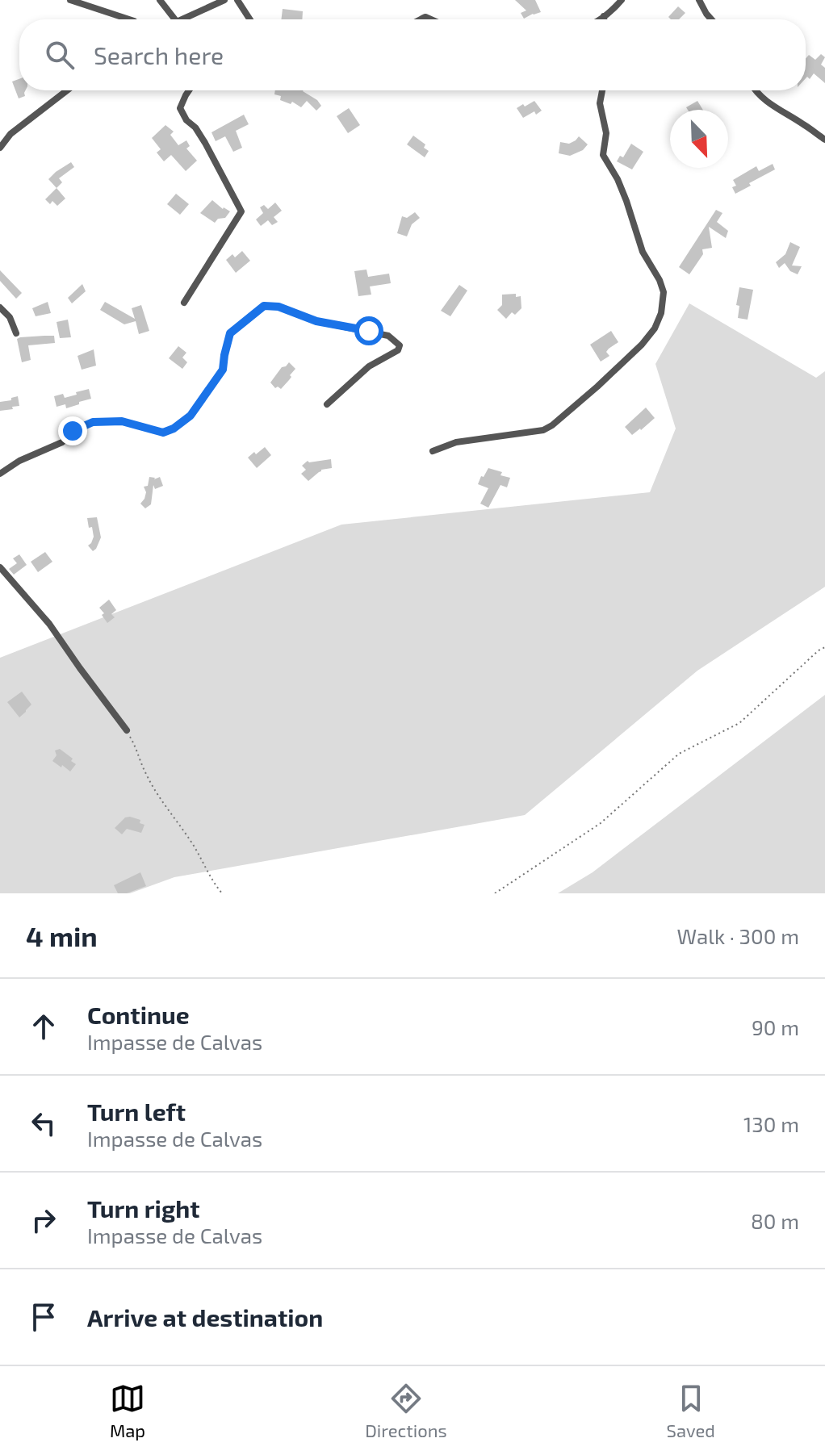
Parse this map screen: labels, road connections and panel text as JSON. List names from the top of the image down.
{
  "north": "bottom right",
  "page": {
    "search": "Search here",
    "heading": ["4 min", "Walk · 300 m"],
    "list": [
      ["Continue", "Impasse de Calvas", "90 m"],
      ["Turn left", "Impasse de Calvas", "130 m"],
      ["Turn right", "Impasse de Calvas", "80 m"],
      "Arrive at destination"
    ],
    "nav": ["Map", "Directions", "Saved"]
  }
}
